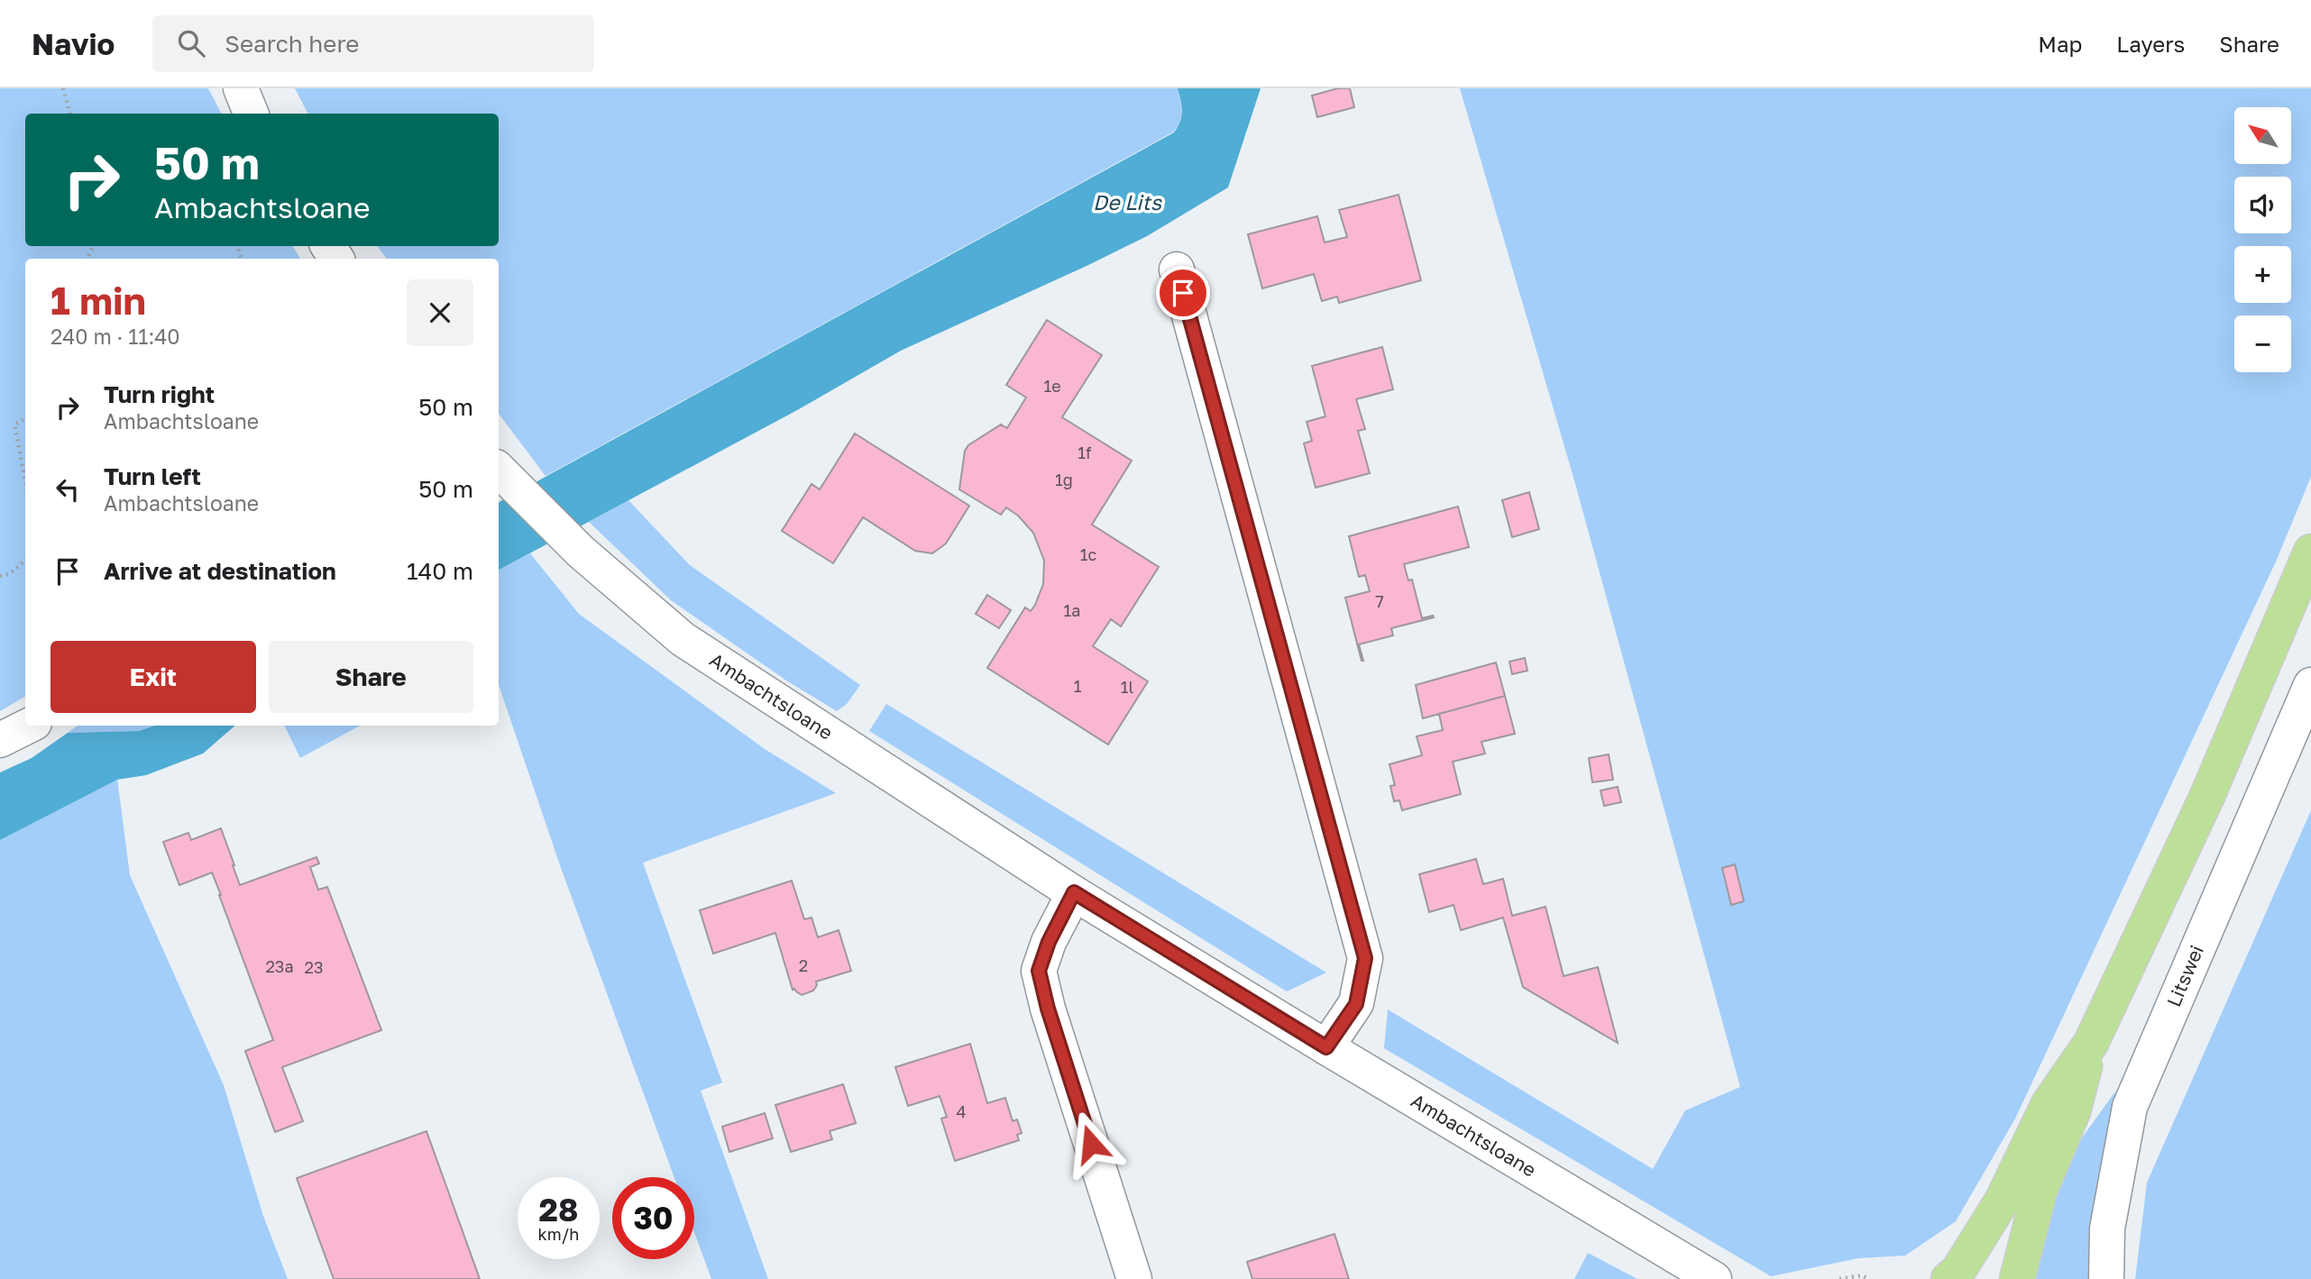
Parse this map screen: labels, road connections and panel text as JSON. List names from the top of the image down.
{
  "streets": {
    "street": ["Ambachtsloane", "Litswei"]
  },
  "water": ["De Lits"],
  "house_numbers": [
    "1e",
    "1f",
    "1g",
    "1c",
    "7",
    "1a",
    "1",
    "1l",
    "2",
    "23a",
    "23",
    "4"
  ],
  "north": "top left",
  "page": {
    "header": "Navio",
    "search": "Search here",
    "nav": ["Map", "Layers", "Share"],
    "map_buttons": ["+", "−"],
    "turn": ["50 m", "Ambachtsloane"],
    "heading": ["1 min", "240 m · 11:40"],
    "list": [
      {
        "name": "Turn right",
        "note": "Ambachtsloane",
        "value": "50 m"
      },
      {
        "name": "Turn left",
        "note": "Ambachtsloane",
        "value": "50 m"
      },
      {
        "name": "Arrive at destination",
        "value": "140 m"
      }
    ],
    "buttons": ["Exit", "Share"],
    "speed": "28 km/h",
    "limit": "30"
  }
}
